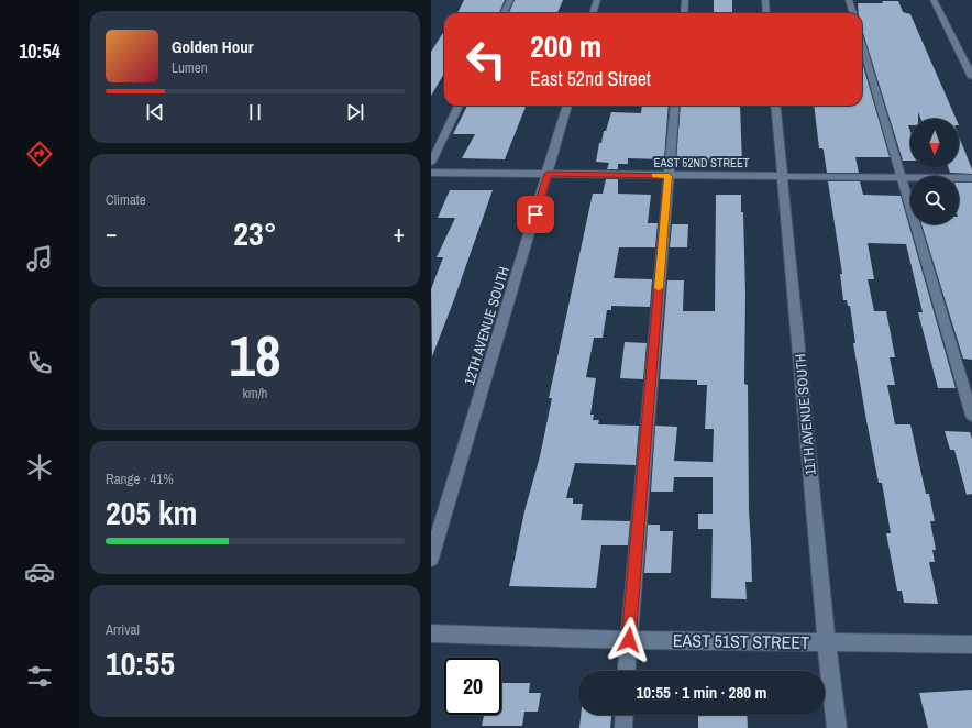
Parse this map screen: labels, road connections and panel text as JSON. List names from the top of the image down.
{
  "streets": {
    "street": [
      "EAST 52ND STREET",
      "12TH AVENUE SOUTH",
      "11TH AVENUE SOUTH",
      "EAST 51ST STREET"
    ]
  },
  "crossings": [
    ["EAST 52ND STREET", "12TH AVENUE SOUTH"],
    ["EAST 52ND STREET", "11TH AVENUE SOUTH"],
    ["11TH AVENUE SOUTH", "EAST 51ST STREET"]
  ],
  "north": "bottom",
  "page": {
    "tabs": "10:54",
    "turn": ["200 m", "East 52nd Street"],
    "song": ["Golden Hour", "Lumen"],
    "tile": [
      "Climate",
      ["18", "km/h"],
      ["Range · 41%", "205 km"],
      ["Arrival", "10:55"]
    ],
    "heat": ["−", "23°", "+"],
    "limit": "20",
    "trip": "10:55 · 1 min · 280 m"
  }
}
